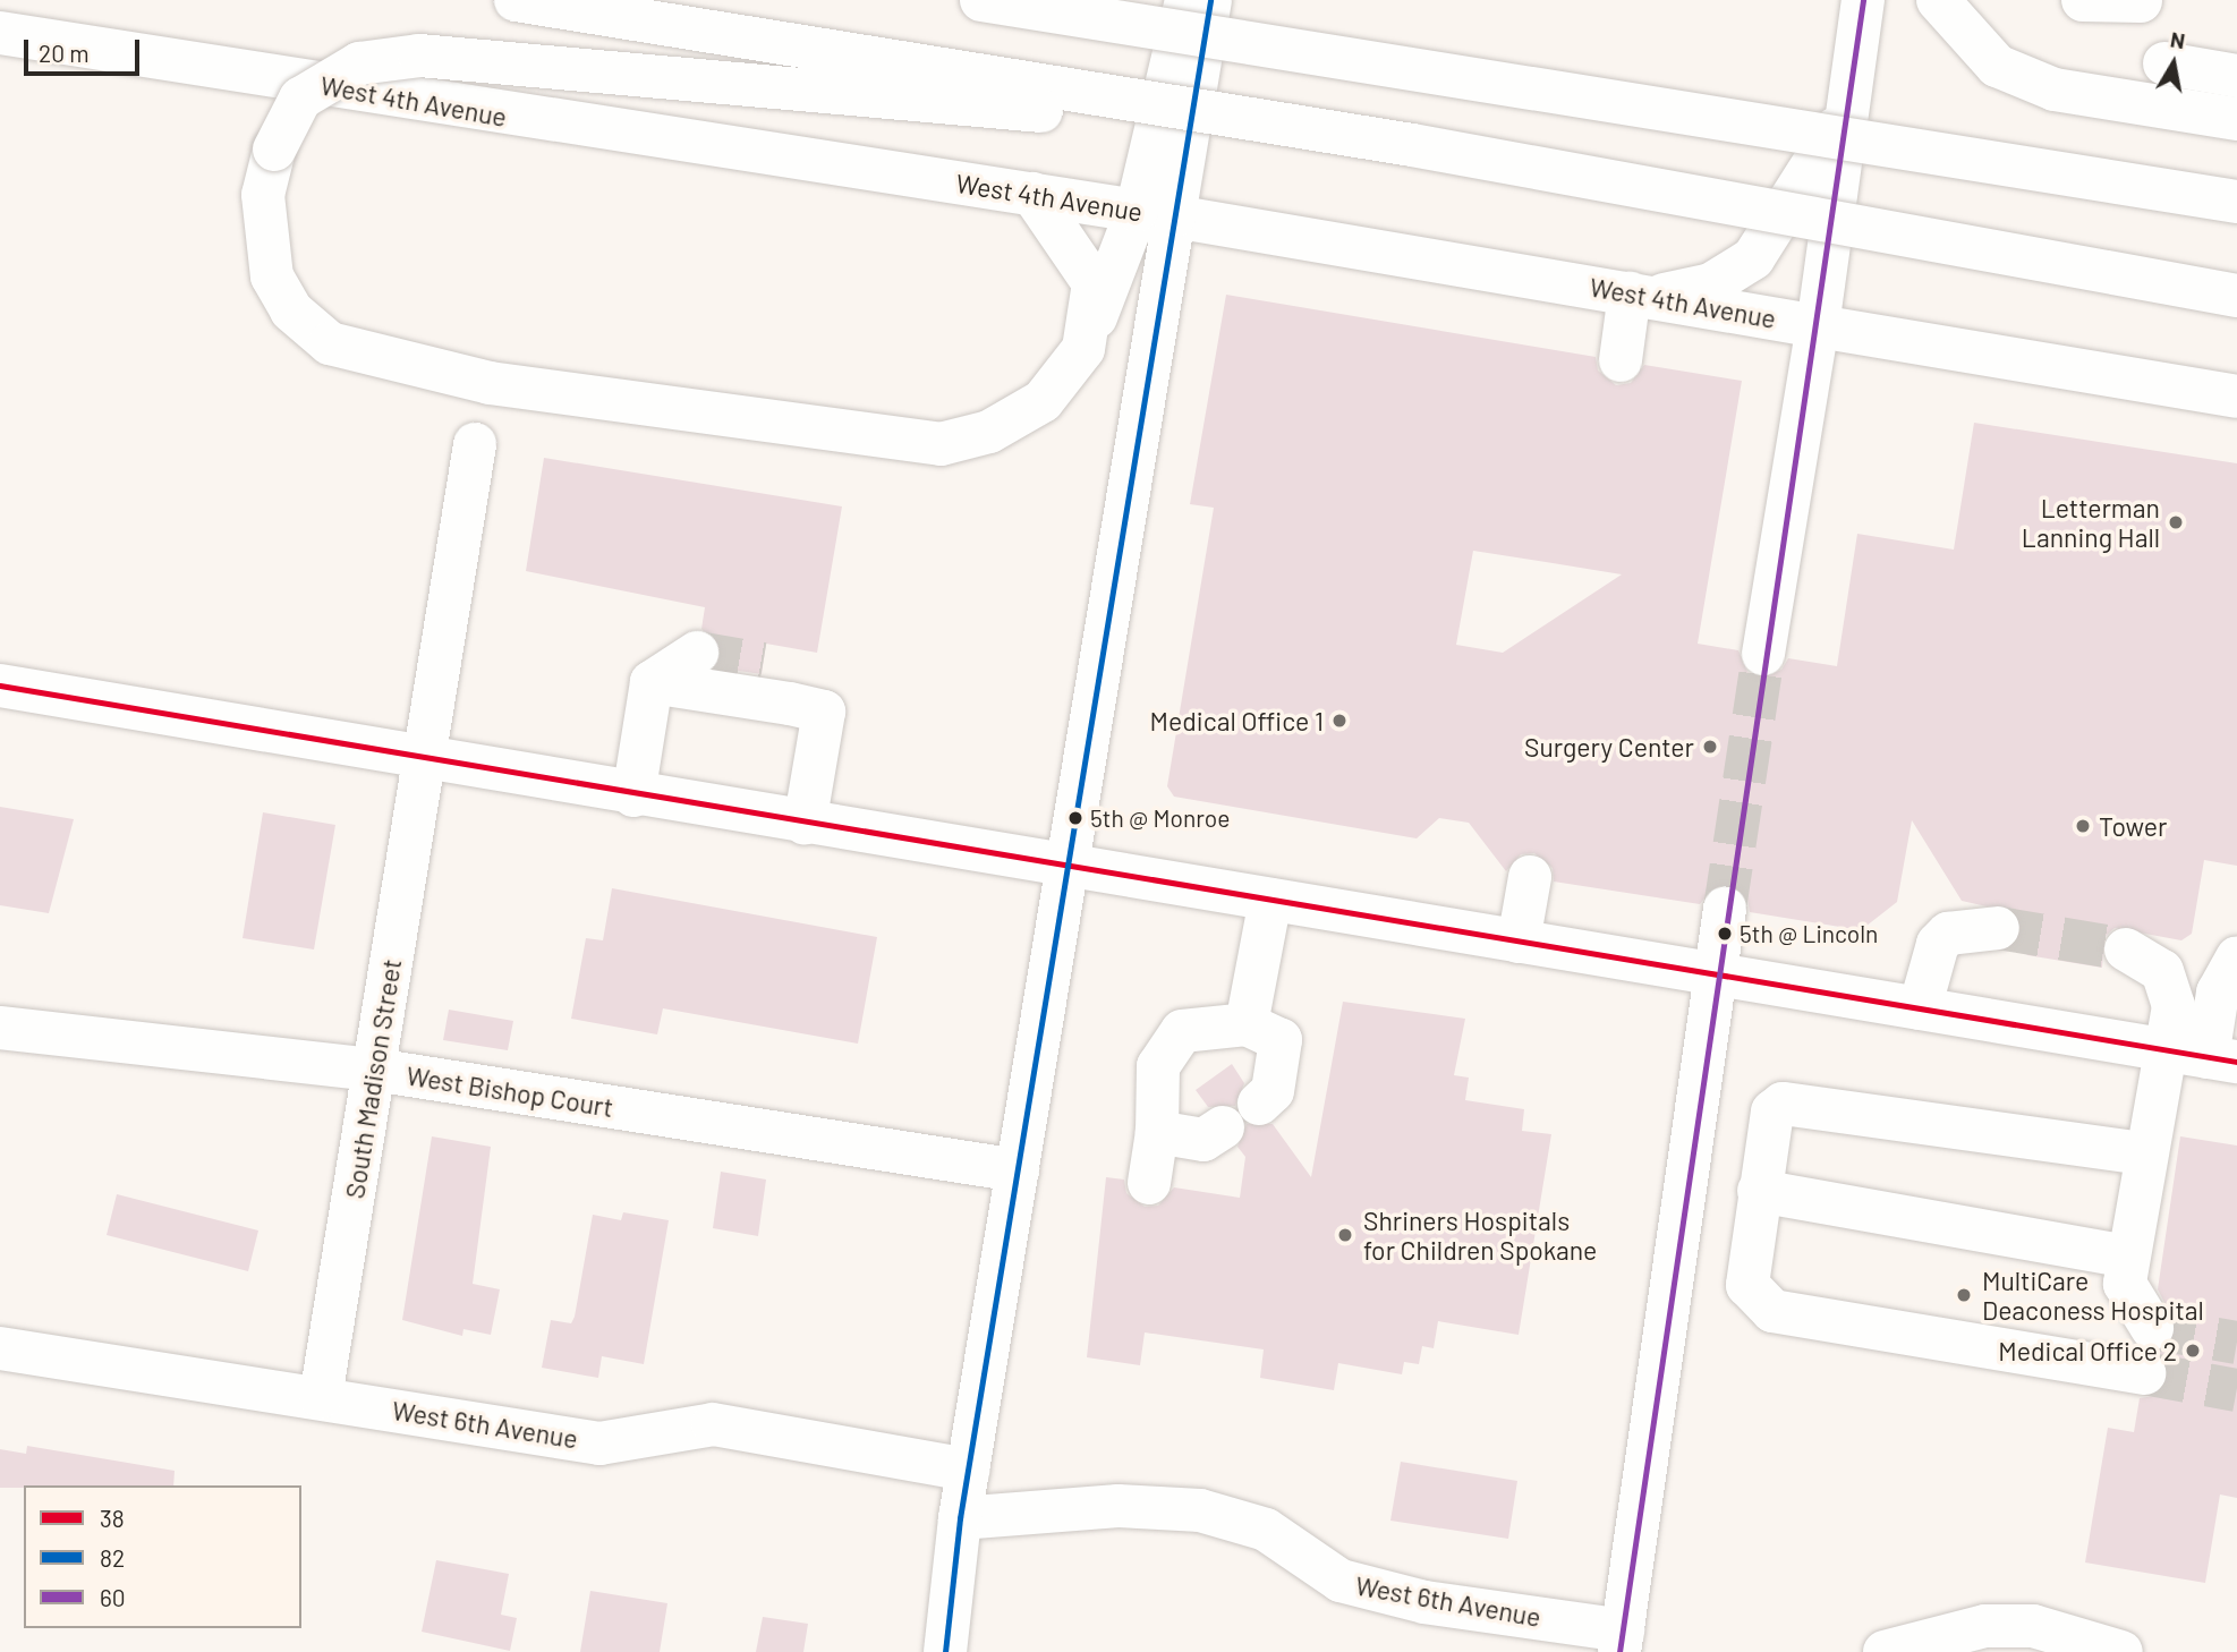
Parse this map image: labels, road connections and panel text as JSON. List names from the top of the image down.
{
  "streets": {
    "main road": [
      "West 4th Avenue",
      "South Madison Street",
      "West Bishop Court",
      "West 6th Avenue"
    ]
  },
  "crossings": [
    ["South Madison Street", "West Bishop Court"],
    ["South Madison Street", "West 6th Avenue"]
  ],
  "places": [
    "Letterman Lanning Hall",
    "Medical Office 1",
    "Surgery Center",
    "5th @ Monroe",
    "Tower",
    "5th @ Lincoln",
    "Shriners Hospitals for Children Spokane",
    "MultiCare Deaconess Hospital",
    "Medical Office 2"
  ],
  "lines": ["transit line 82", "transit line 60", "transit line 38"],
  "legend": ["38", "82", "60"],
  "scale_bar": "20 m",
  "north": "top"
}
